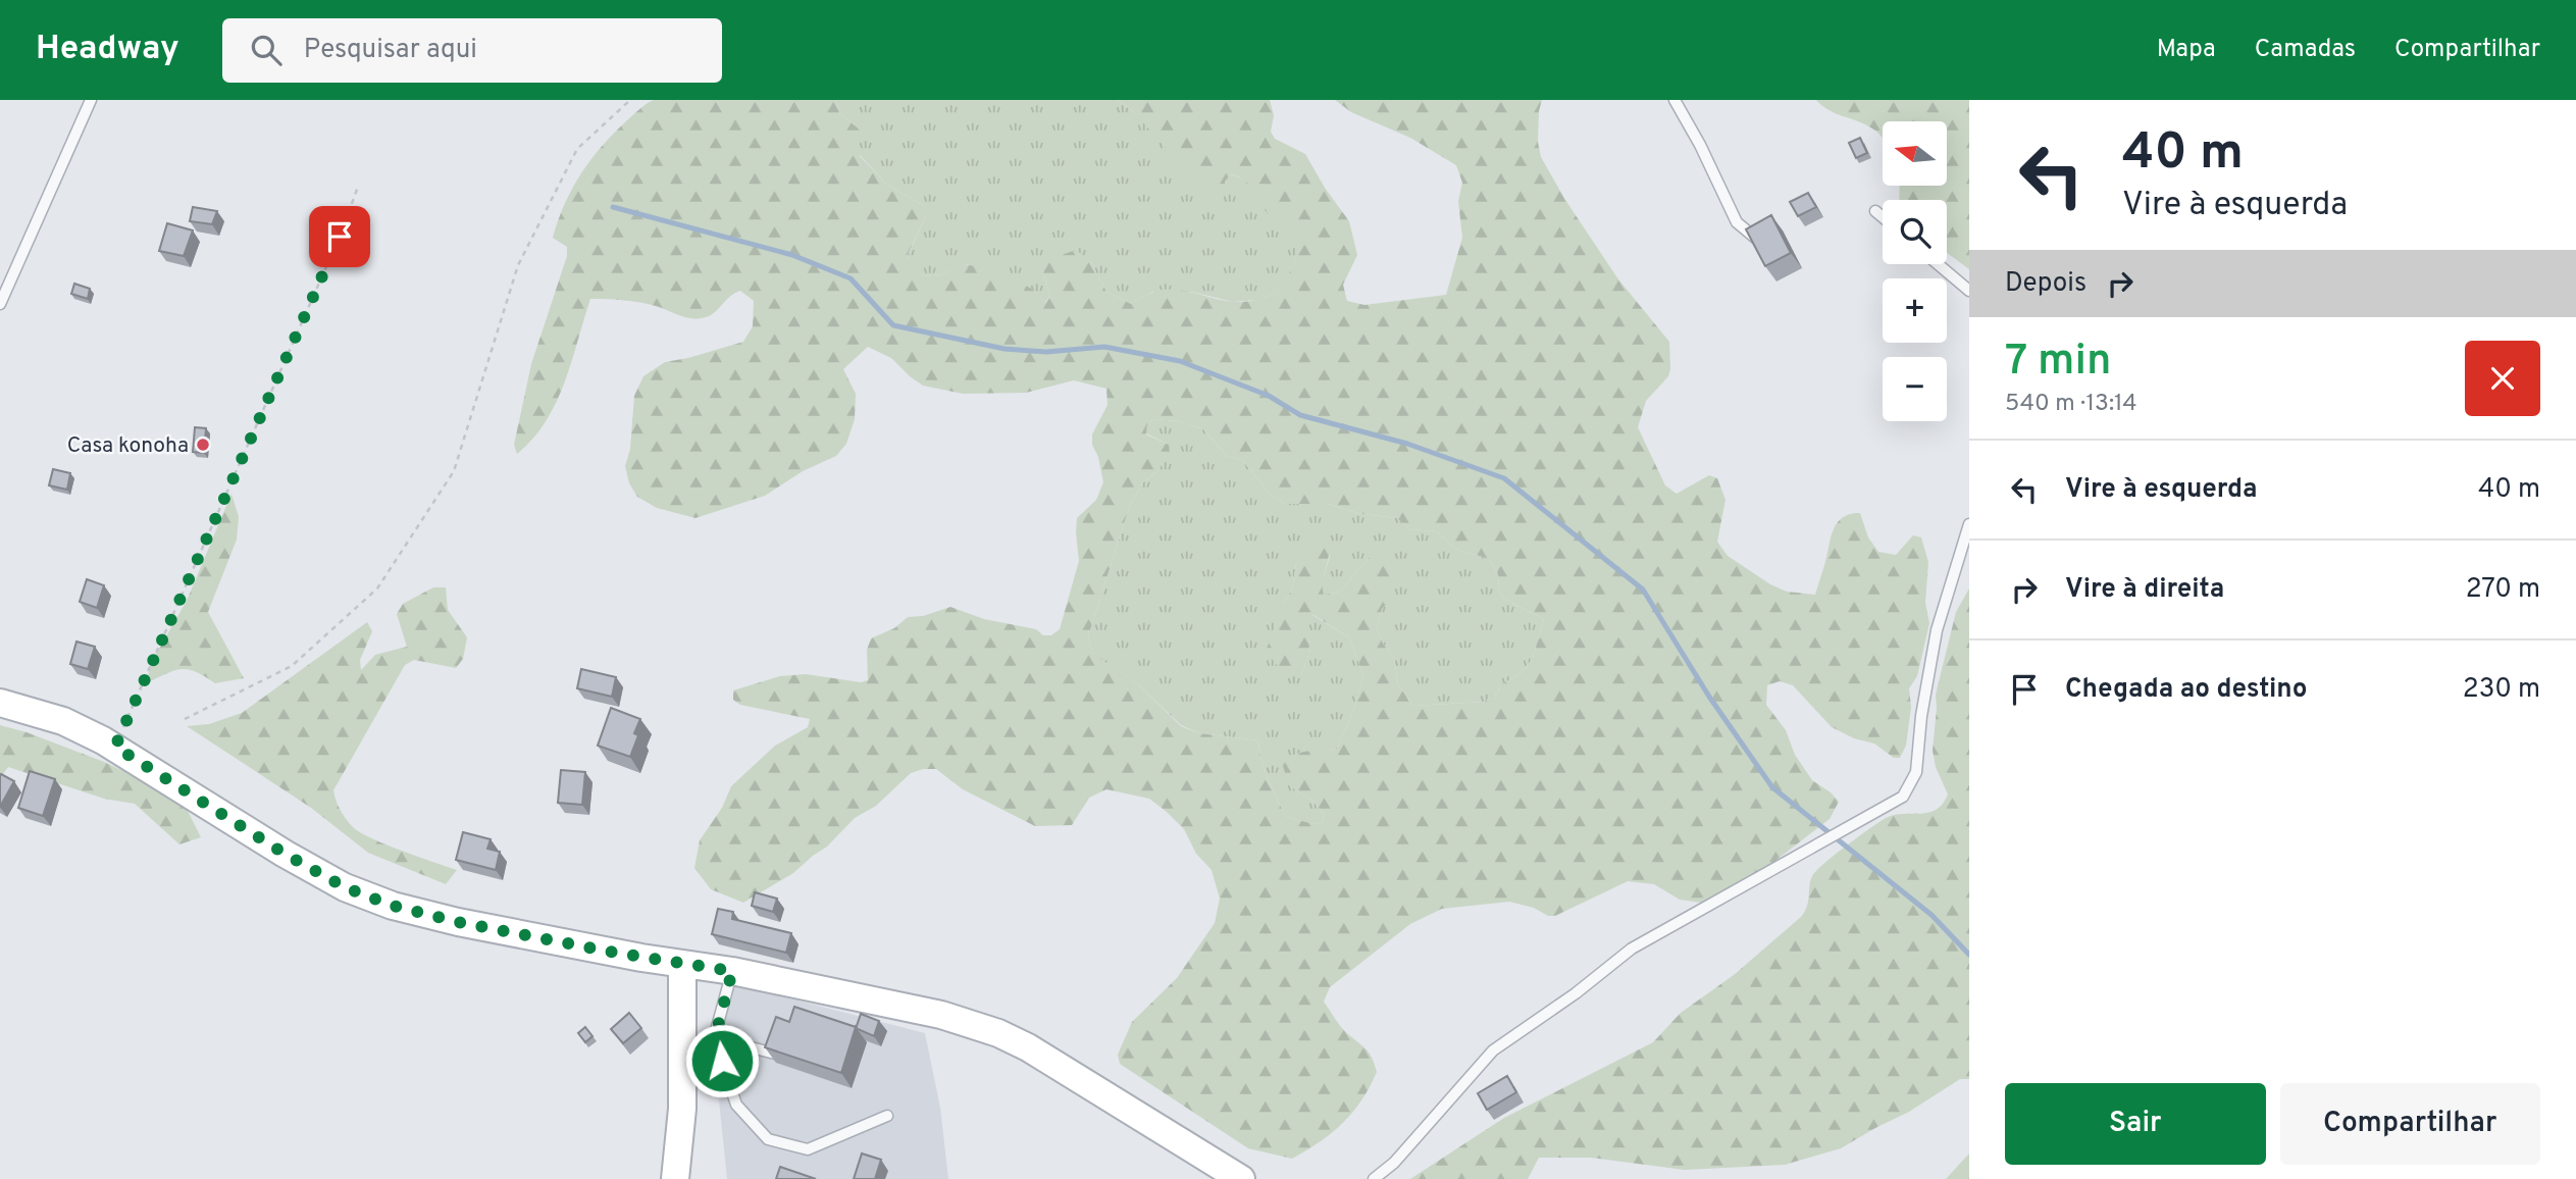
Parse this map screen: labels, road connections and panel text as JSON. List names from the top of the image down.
{
  "places": ["Casa konoha"],
  "north": "left",
  "page": {
    "header": "Headway",
    "search": "Pesquisar aqui",
    "nav": ["Mapa", "Camadas", "Compartilhar"],
    "turn": ["40 m", "Vire à esquerda"],
    "map_buttons": ["+", "−"],
    "then": "Depois",
    "heading": ["7 min", "540 m · 13:14"],
    "list": [
      {
        "name": "Vire à esquerda",
        "value": "40 m"
      },
      {
        "name": "Vire à direita",
        "value": "270 m"
      },
      {
        "name": "Chegada ao destino",
        "value": "230 m"
      }
    ],
    "buttons": ["Sair", "Compartilhar"]
  }
}
